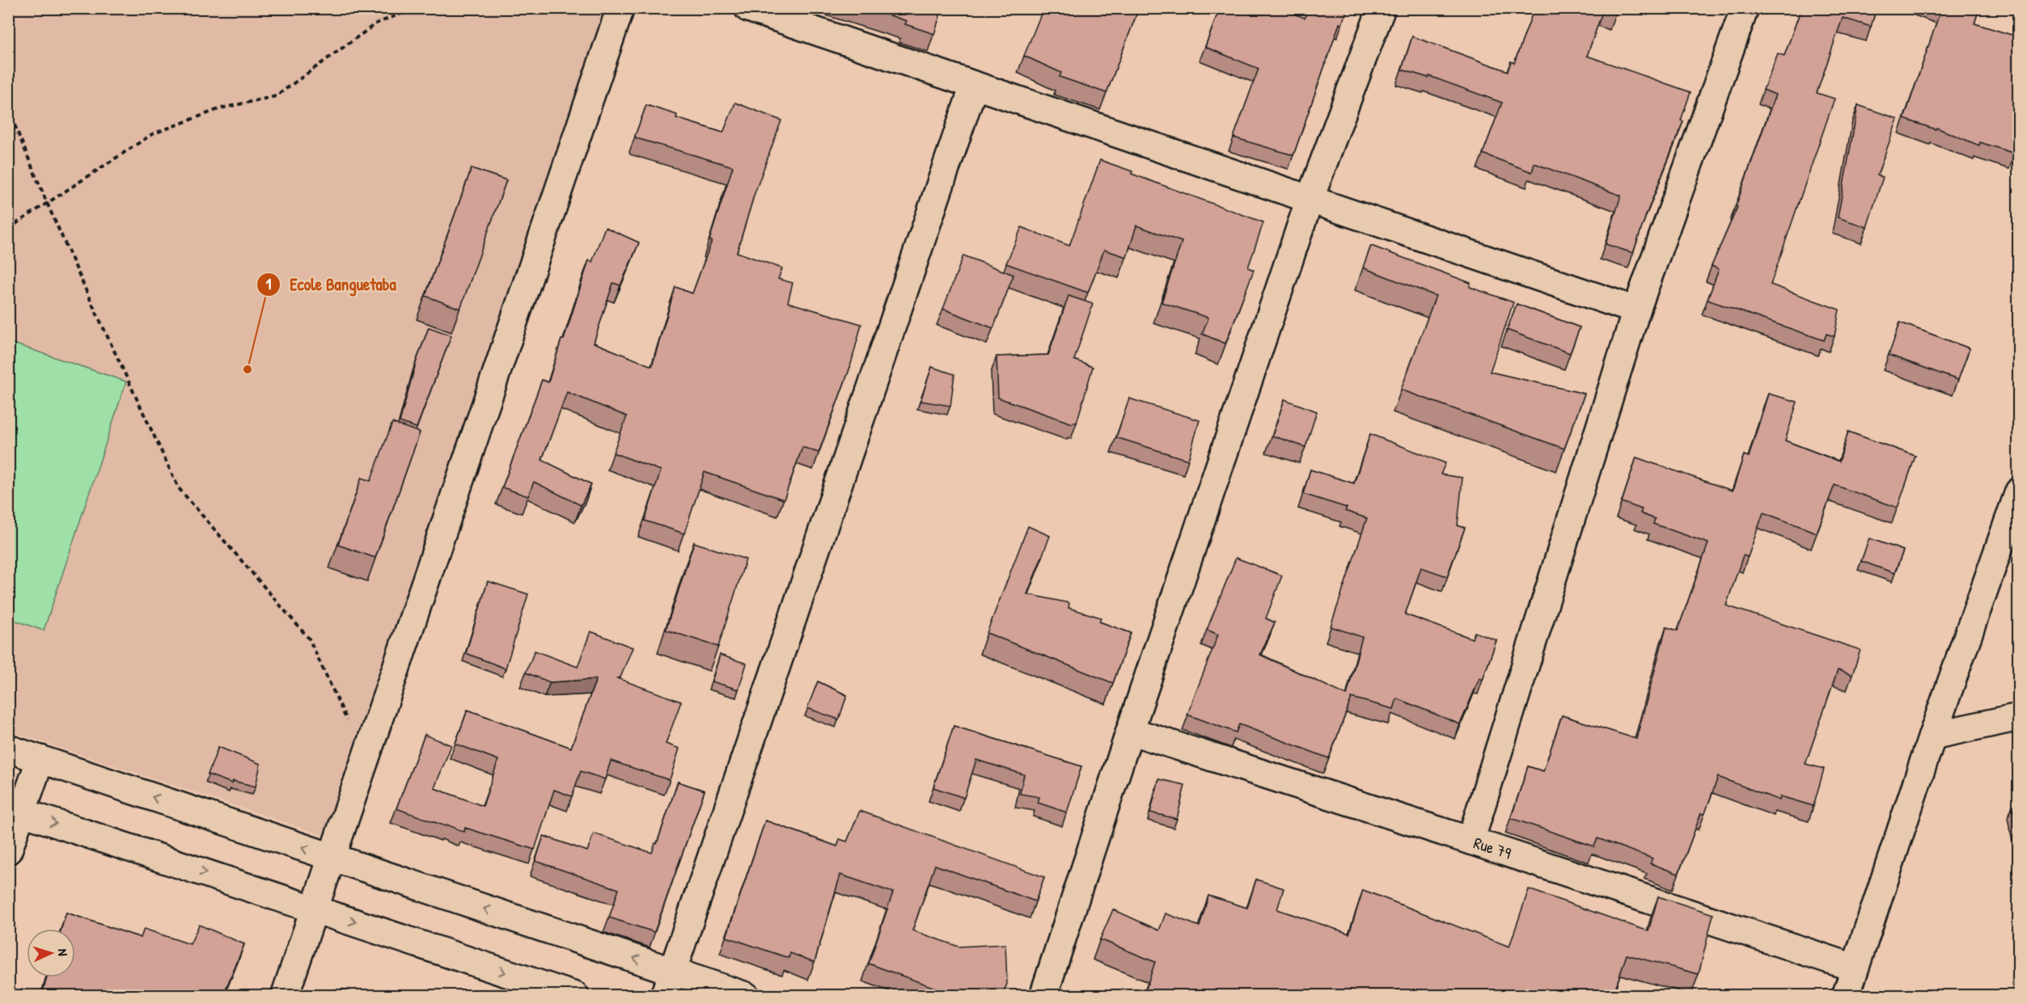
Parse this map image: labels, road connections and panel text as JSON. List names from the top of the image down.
{
  "streets": {
    "street": ["Rue 79"]
  },
  "places": ["Ecole Banguetaba"],
  "north": "right"
}
